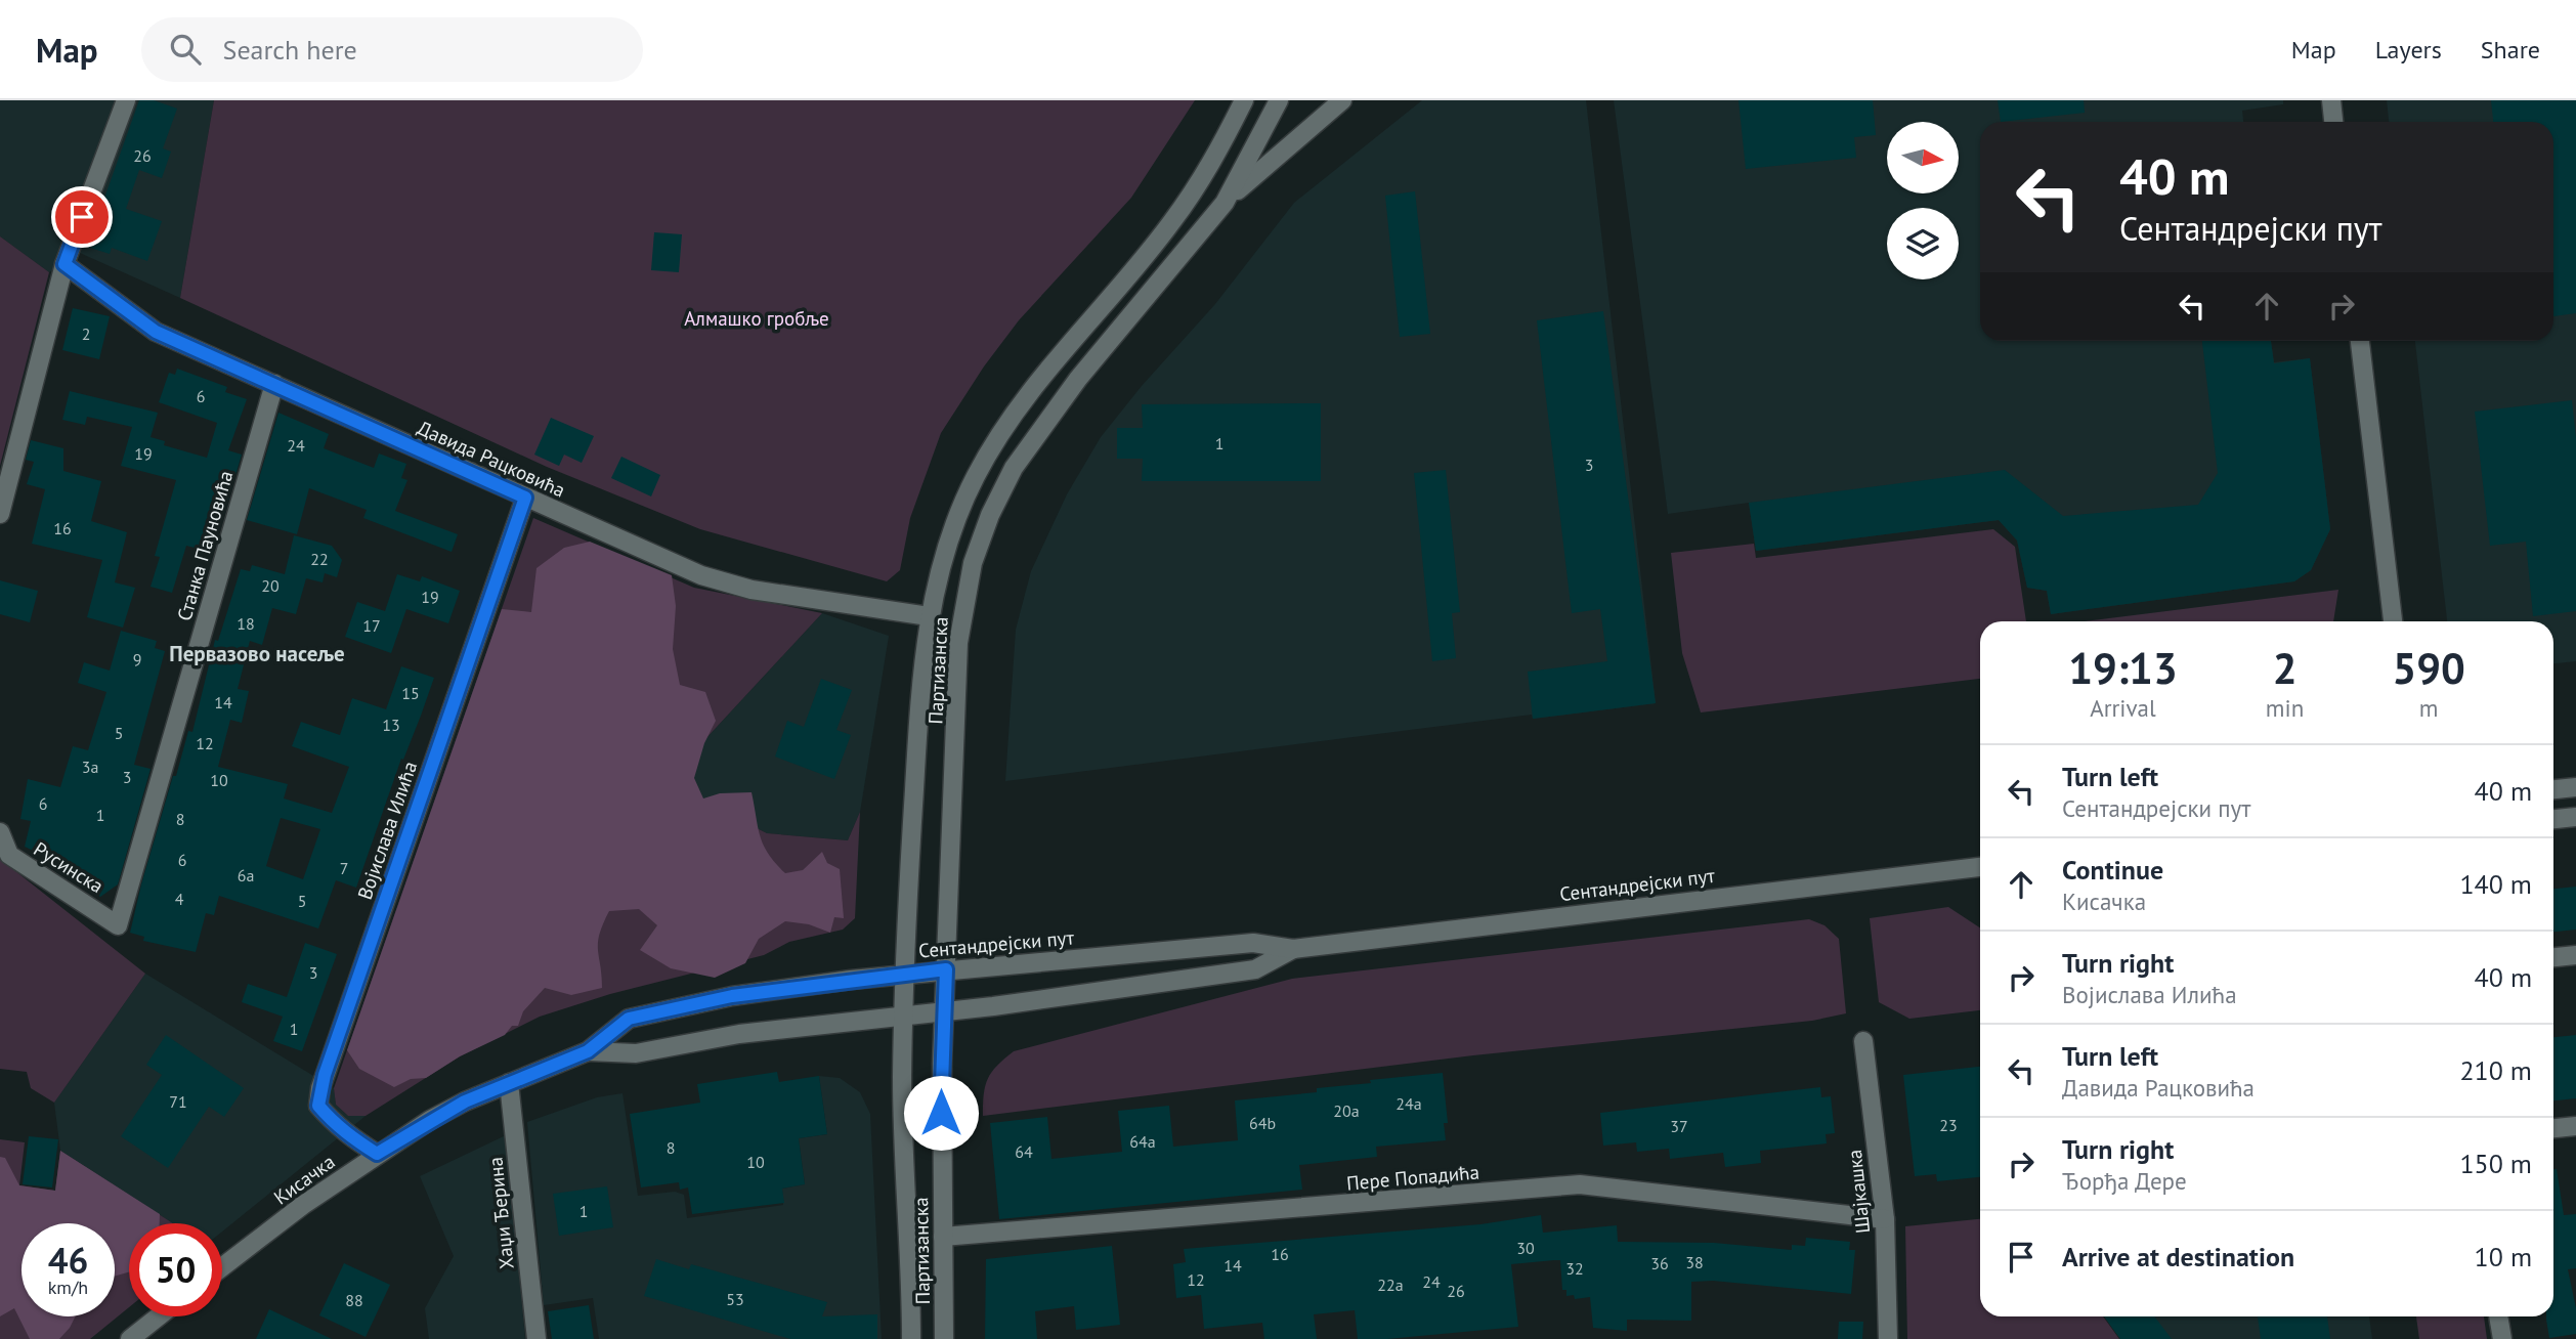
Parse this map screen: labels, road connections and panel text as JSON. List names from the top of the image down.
{
  "streets": {
    "main road": [
      "Давида Рацковића",
      "Станка Пауновића",
      "Партизанска",
      "Војислава Илића",
      "Русинска",
      "Сентандрејски пут",
      "Пере Попадића",
      "Кисачка",
      "Шајкашка",
      "Хаџи Ђерина"
    ]
  },
  "crossings": [
    ["Давида Рацковића", "Станка Пауновића"],
    ["Давида Рацковића", "Партизанска"],
    ["Давида Рацковића", "Војислава Илића"],
    ["Станка Пауновића", "Русинска"],
    ["Партизанска", "Сентандрејски пут"],
    ["Партизанска", "Пере Попадића"],
    ["Војислава Илића", "Кисачка"],
    ["Сентандрејски пут", "Кисачка"],
    ["Сентандрејски пут", "Хаџи Ђерина"],
    ["Пере Попадића", "Шајкашка"],
    ["Кисачка", "Хаџи Ђерина"]
  ],
  "districts": ["Первазово насеље"],
  "parks": ["Алмашко гробље"],
  "house_numbers": [
    "26",
    "2",
    "6",
    "1",
    "24",
    "19",
    "3",
    "16",
    "22",
    "20",
    "19",
    "18",
    "17",
    "9",
    "15",
    "14",
    "13",
    "5",
    "12",
    "3a",
    "3",
    "10",
    "6",
    "1",
    "8",
    "6",
    "7",
    "6a",
    "4",
    "5",
    "3",
    "1",
    "71",
    "24a",
    "20a",
    "64b",
    "23",
    "37",
    "64a",
    "8",
    "64",
    "10",
    "1",
    "30",
    "16",
    "38",
    "36",
    "14",
    "32",
    "12",
    "24",
    "22a",
    "26",
    "53",
    "88"
  ],
  "north": "right",
  "page": {
    "header": "Map",
    "search": "Search here",
    "nav": ["Map", "Layers", "Share"],
    "turn": ["40 m", "Сентандрејски пут"],
    "eta": [
      "19:13",
      "Arrival",
      "2",
      "min",
      "590",
      "m"
    ],
    "list": [
      {
        "name": "Turn left",
        "note": "Сентандрејски пут",
        "value": "40 m"
      },
      {
        "name": "Continue",
        "note": "Кисачка",
        "value": "140 m"
      },
      {
        "name": "Turn right",
        "note": "Војислава Илића",
        "value": "40 m"
      },
      {
        "name": "Turn left",
        "note": "Давида Рацковића",
        "value": "210 m"
      },
      {
        "name": "Turn right",
        "note": "Ђорђа Дере",
        "value": "150 m"
      },
      {
        "name": "Arrive at destination",
        "value": "10 m"
      }
    ],
    "speed": "46 km/h",
    "limit": "50"
  }
}
